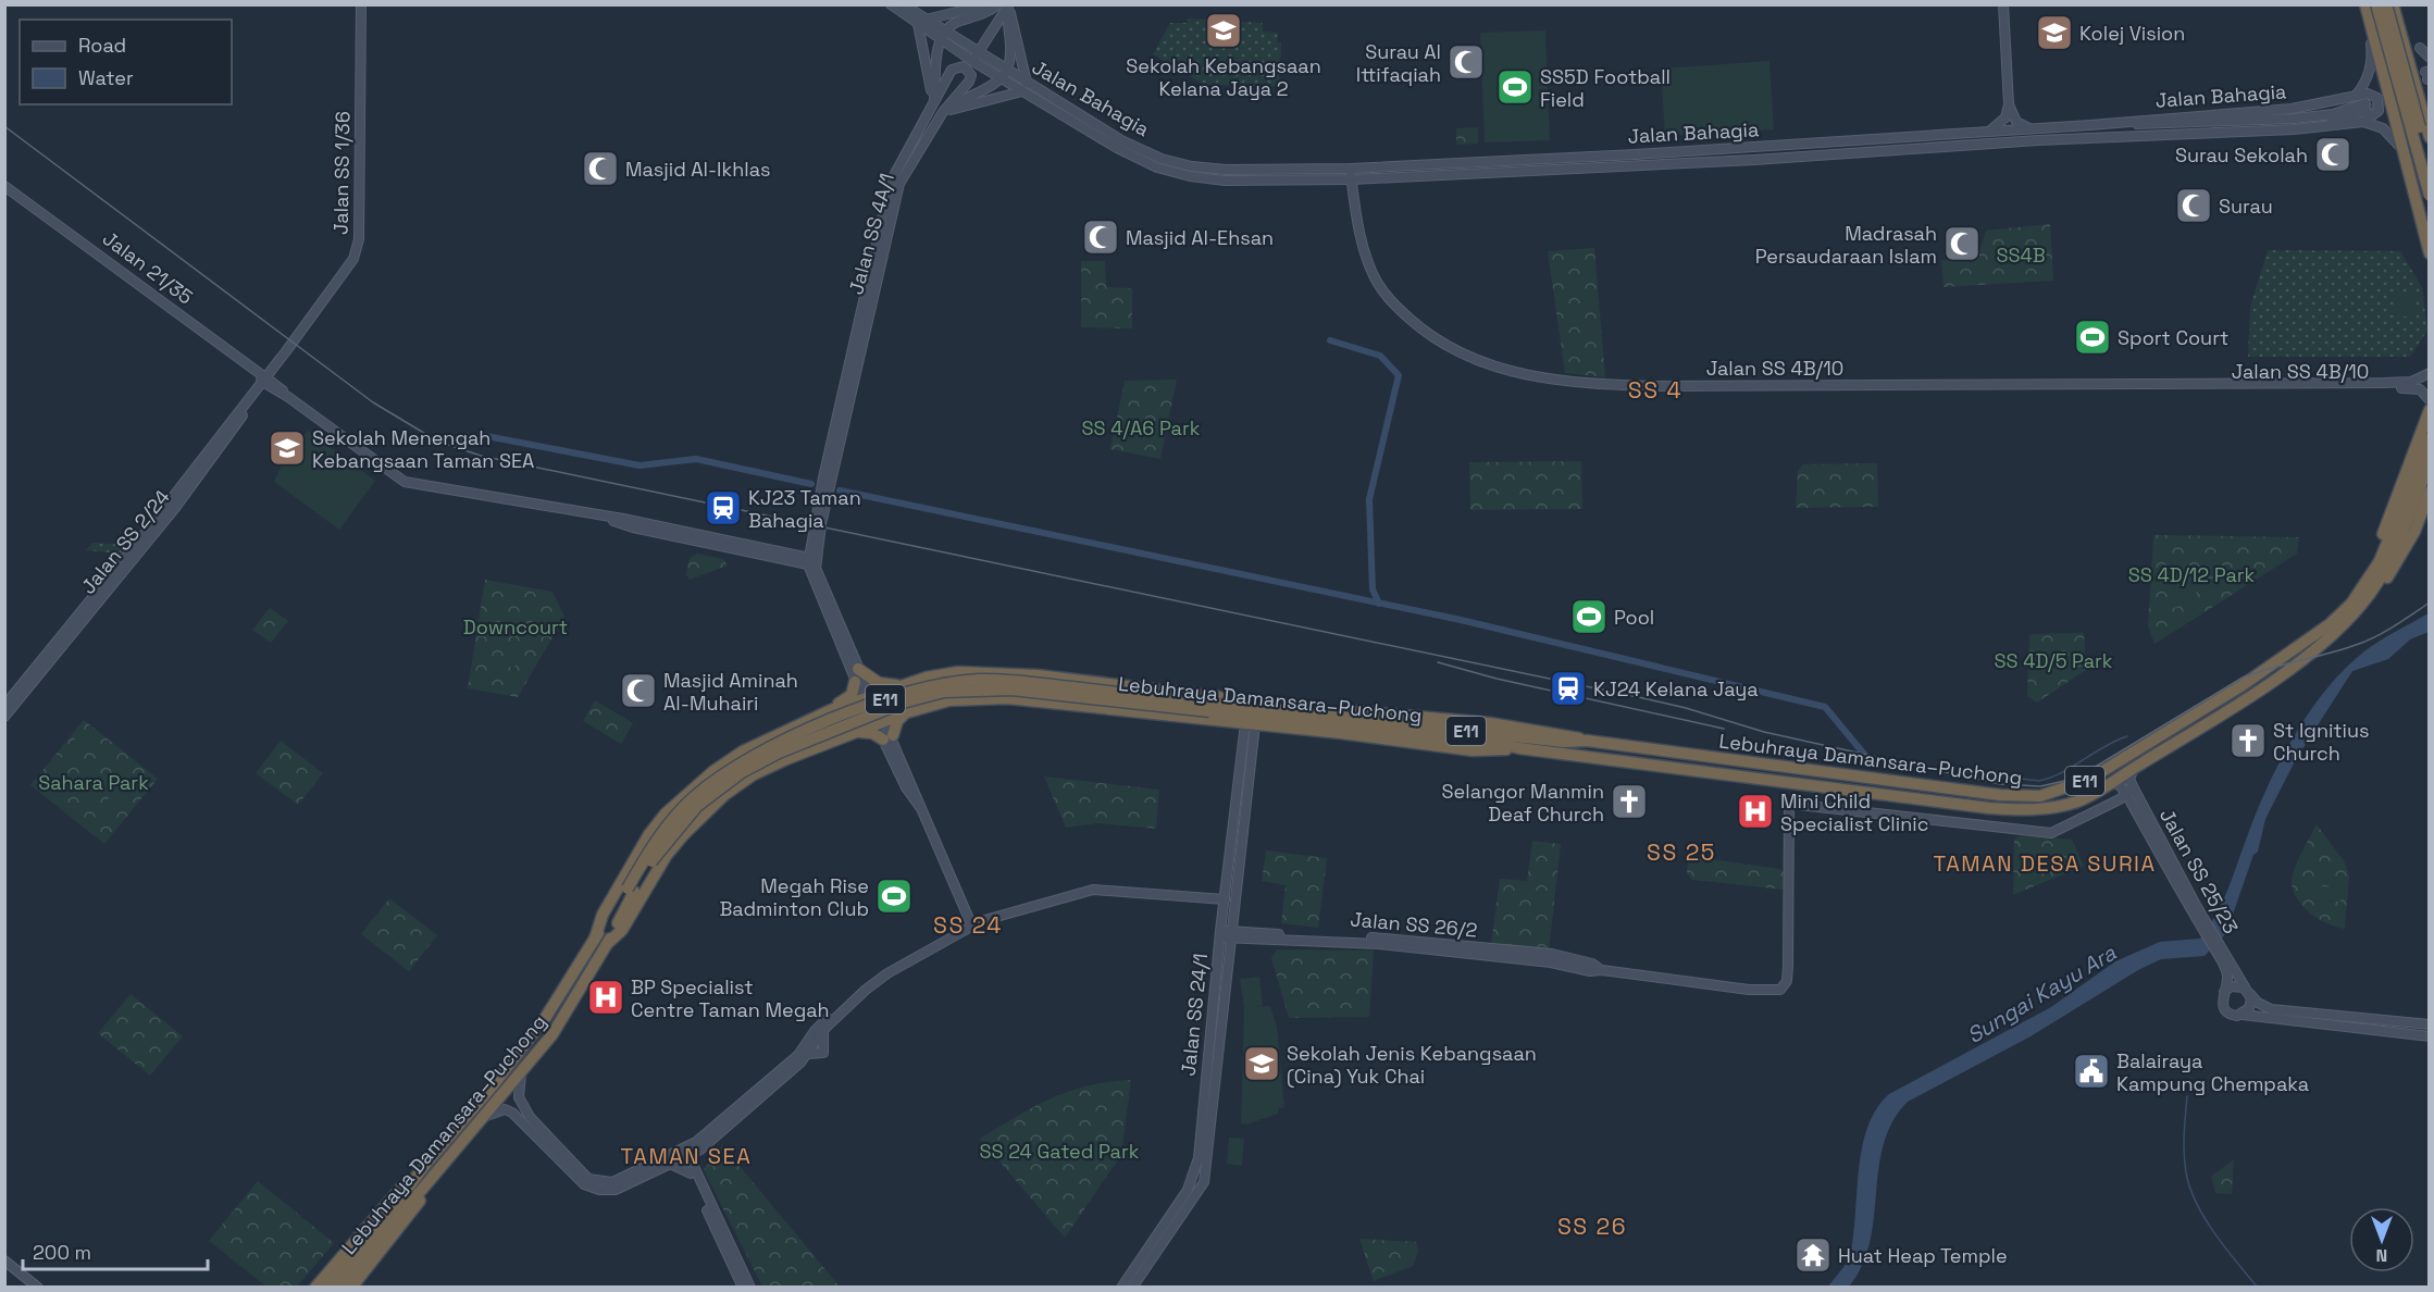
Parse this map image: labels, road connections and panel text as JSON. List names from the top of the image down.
{
  "streets": {
    "highway": ["E11", "Lebuhraya Damansara–Puchong"],
    "main road": [
      "Jalan Bahagia",
      "Jalan SS 1/36",
      "Jalan SS 4A/1",
      "Jalan 21/35",
      "Jalan SS 4B/10",
      "Jalan SS 2/24",
      "Jalan SS 25/23",
      "Jalan SS 26/2",
      "Jalan SS 24/1"
    ]
  },
  "crossings": [
    ["Jalan Bahagia", "Jalan SS 4B/10"],
    ["Jalan SS 1/36", "Jalan 21/35"],
    ["Jalan SS 1/36", "Jalan SS 2/24"],
    ["Jalan SS 4A/1", "Jalan 21/35"],
    ["Jalan 21/35", "Jalan SS 2/24"],
    ["Jalan SS 25/23", "Jalan SS 26/2"],
    ["Jalan SS 26/2", "Jalan SS 24/1"]
  ],
  "districts": [
    "SS 4",
    "SS 25",
    "TAMAN DESA SURIA",
    "SS 24",
    "TAMAN SEA",
    "SS 26"
  ],
  "water": ["Sungai Kayu Ara"],
  "parks": [
    "SS4B",
    "SS 4/A6 Park",
    "SS 4D/12 Park",
    "Downcourt",
    "SS 4D/5 Park",
    "Sahara Park",
    "SS 24 Gated Park"
  ],
  "places": {
    "school or university": [
      "Sekolah Kebangsaan Kelana Jaya 2",
      "Kolej Vision",
      "Sekolah Menengah Kebangsaan Taman SEA",
      "Sekolah Jenis Kebangsaan (Cina) Yuk Chai"
    ],
    "mosque": [
      "Surau Al Ittifaqiah",
      "Surau Sekolah",
      "Masjid Al-Ikhlas",
      "Surau",
      "Masjid Al-Ehsan",
      "Madrasah Persaudaraan Islam",
      "Masjid Aminah Al-Muhairi"
    ],
    "sports": [
      "SS5D Football Field",
      "Sport Court",
      "Pool",
      "Megah Rise Badminton Club"
    ],
    "station": ["KJ23 Taman Bahagia", "KJ24 Kelana Jaya"],
    "church": ["St Ignitius Church", "Selangor Manmin Deaf Church"],
    "hospital": ["Mini Child Specialist Clinic", "BP Specialist Centre Taman Megah"],
    "public building": ["Balairaya Kampung Chempaka"],
    "temple": ["Huat Heap Temple"]
  },
  "legend": ["Road", "Water"],
  "scale_bar": "200 m",
  "north": "bottom"
}
